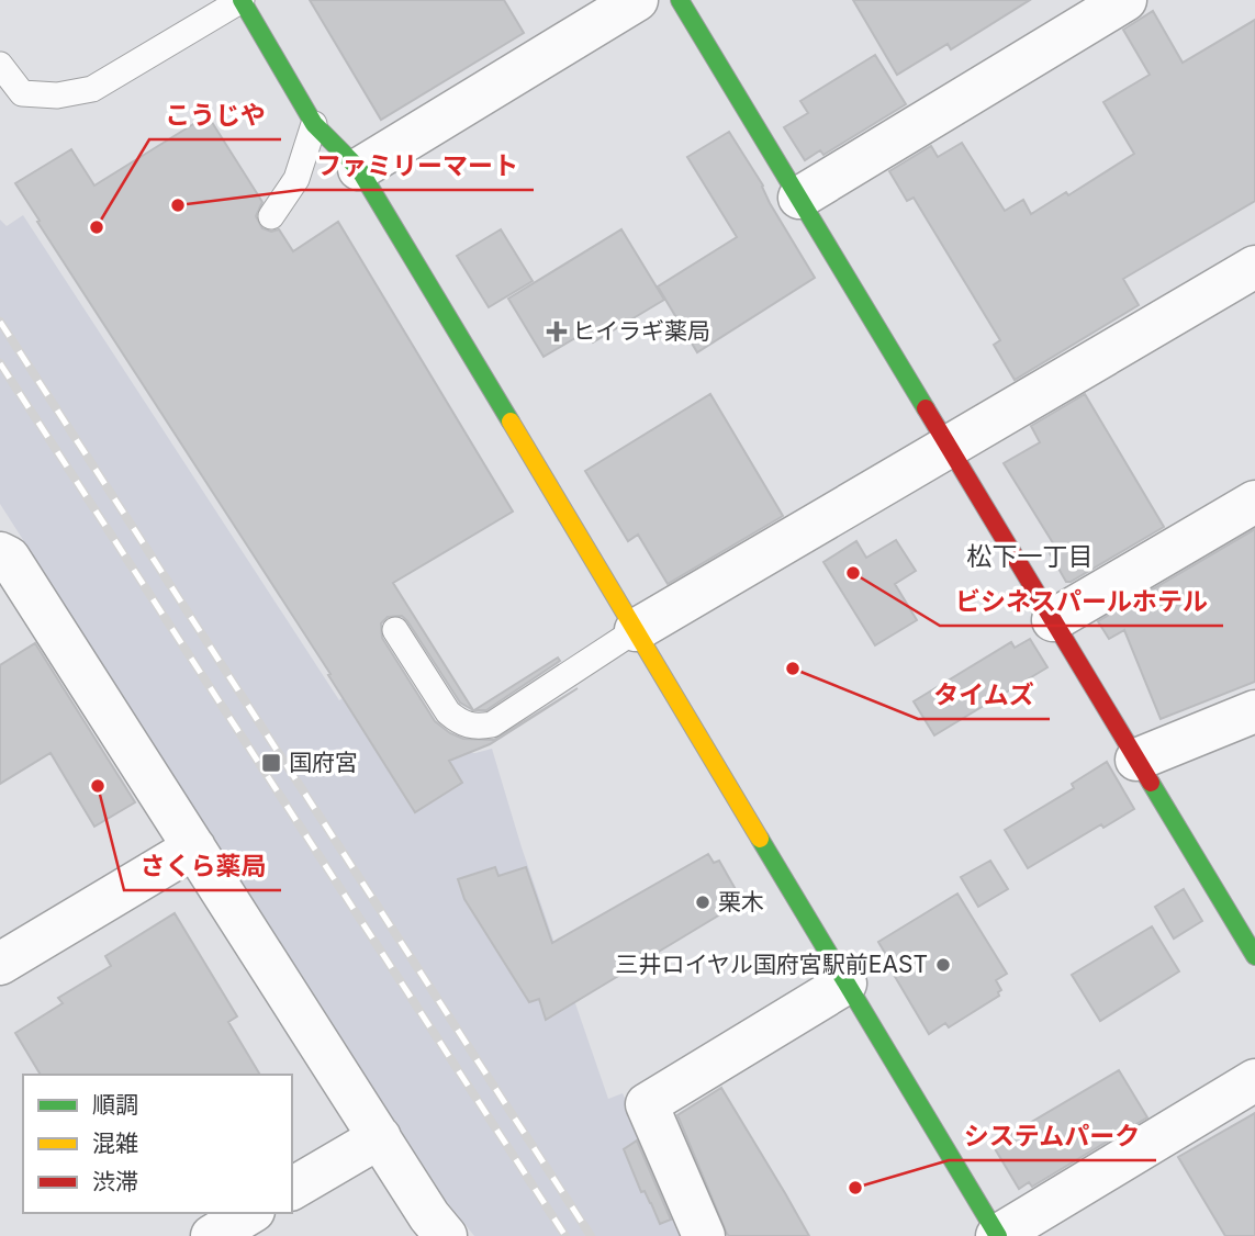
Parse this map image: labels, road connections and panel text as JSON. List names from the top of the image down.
{
  "districts": ["松下一丁目"],
  "places": {
    "other": [
      "ファミリーマート",
      "こうじや",
      "ビシネスパールホテル",
      "タイムズ",
      "さくら薬局",
      "栗木",
      "三井ロイヤル国府宮駅前EAST",
      "システムパーク"
    ],
    "health": ["ヒイラギ薬局"],
    "transit": ["国府宮"]
  },
  "legend": ["順調", "混雑", "渋滞"]
}
